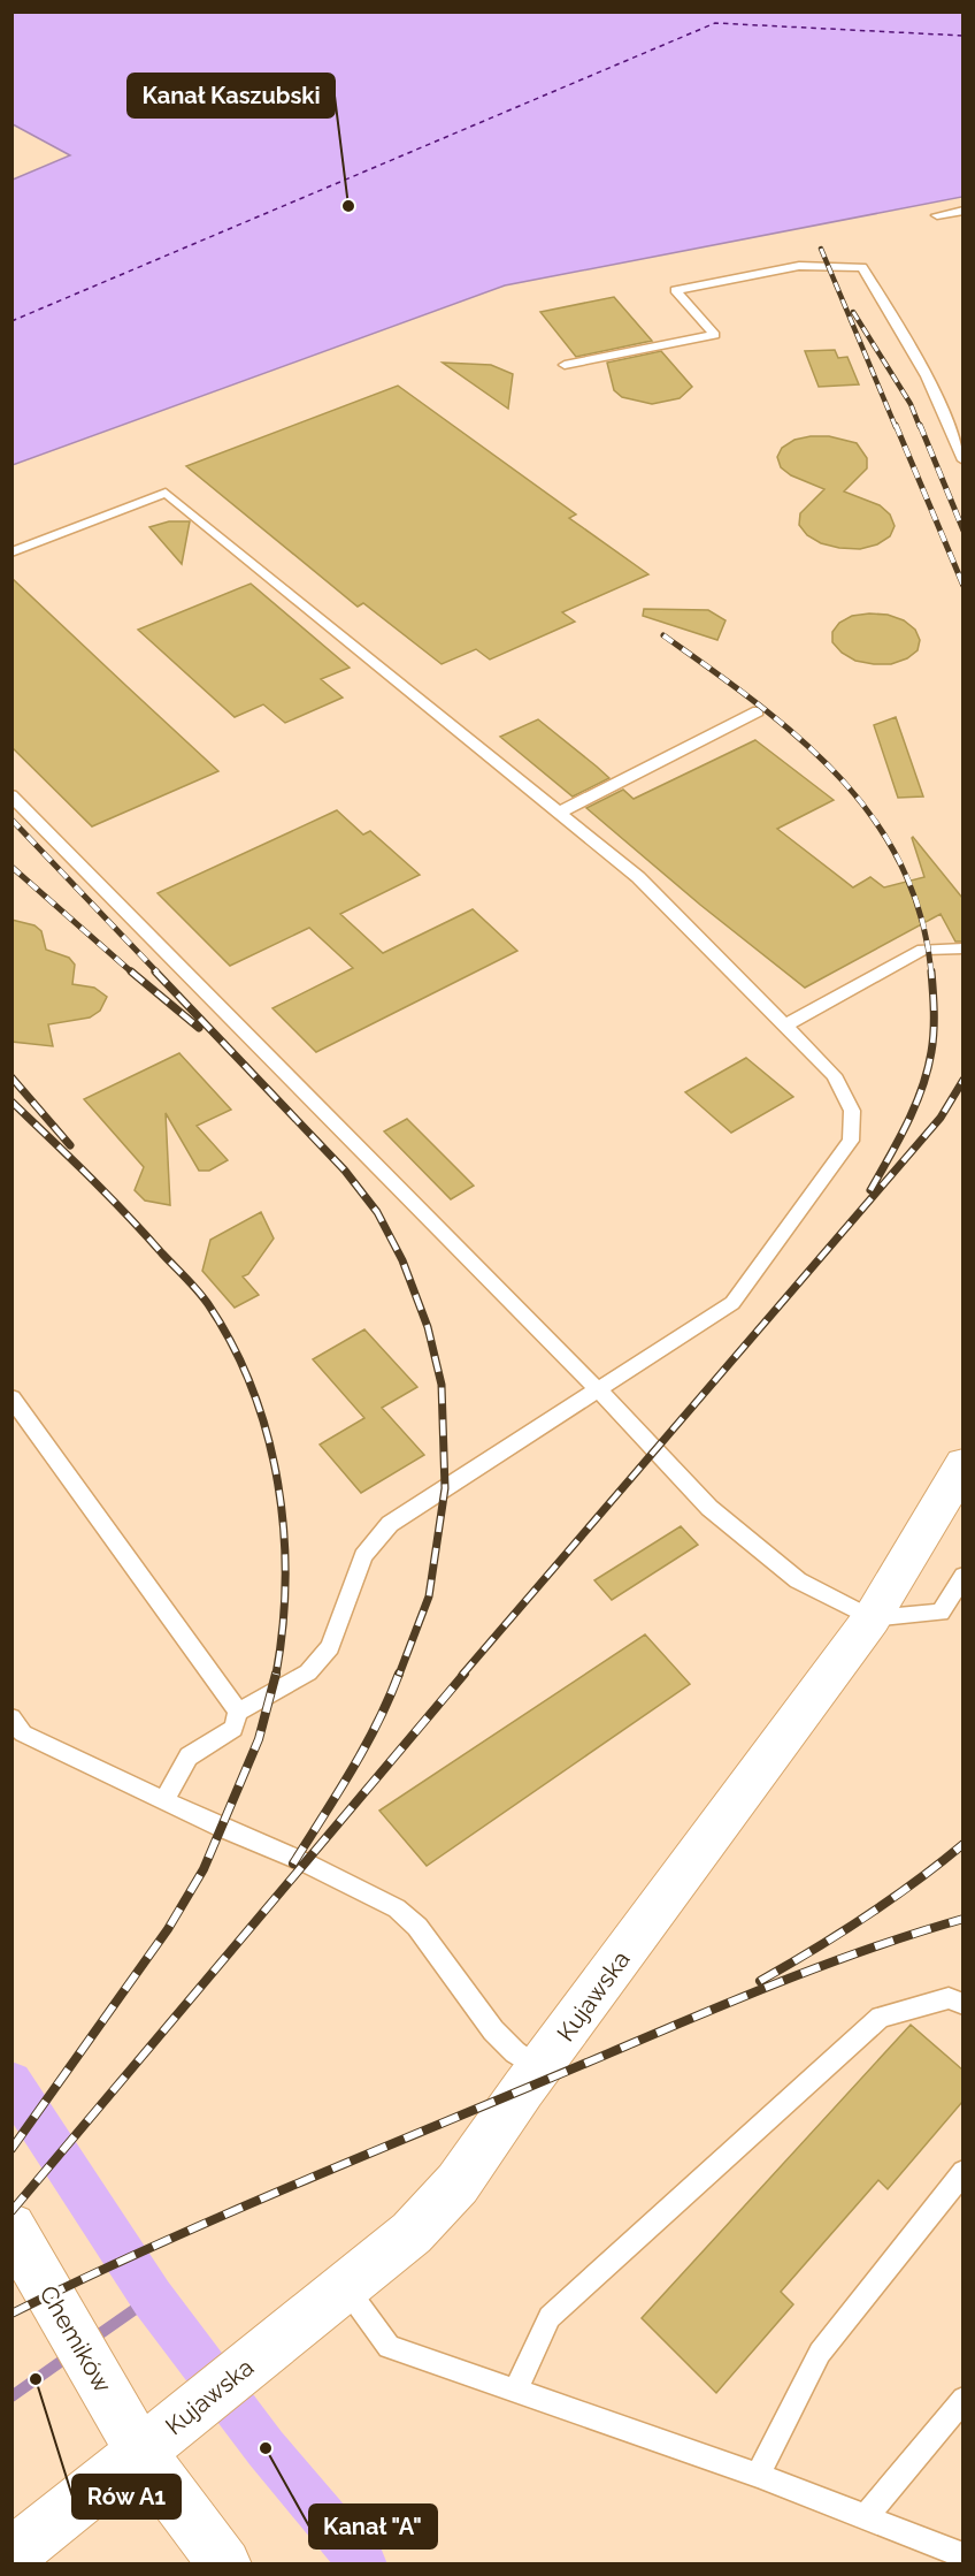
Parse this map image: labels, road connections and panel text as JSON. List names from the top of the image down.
{
  "streets": {
    "street": ["Kujawska", "Chemików"]
  },
  "crossings": [
    ["Kujawska", "Chemików"]
  ],
  "places": ["Kanał Kaszubski", "Rów A1", "Kanał \"A\""]
}
